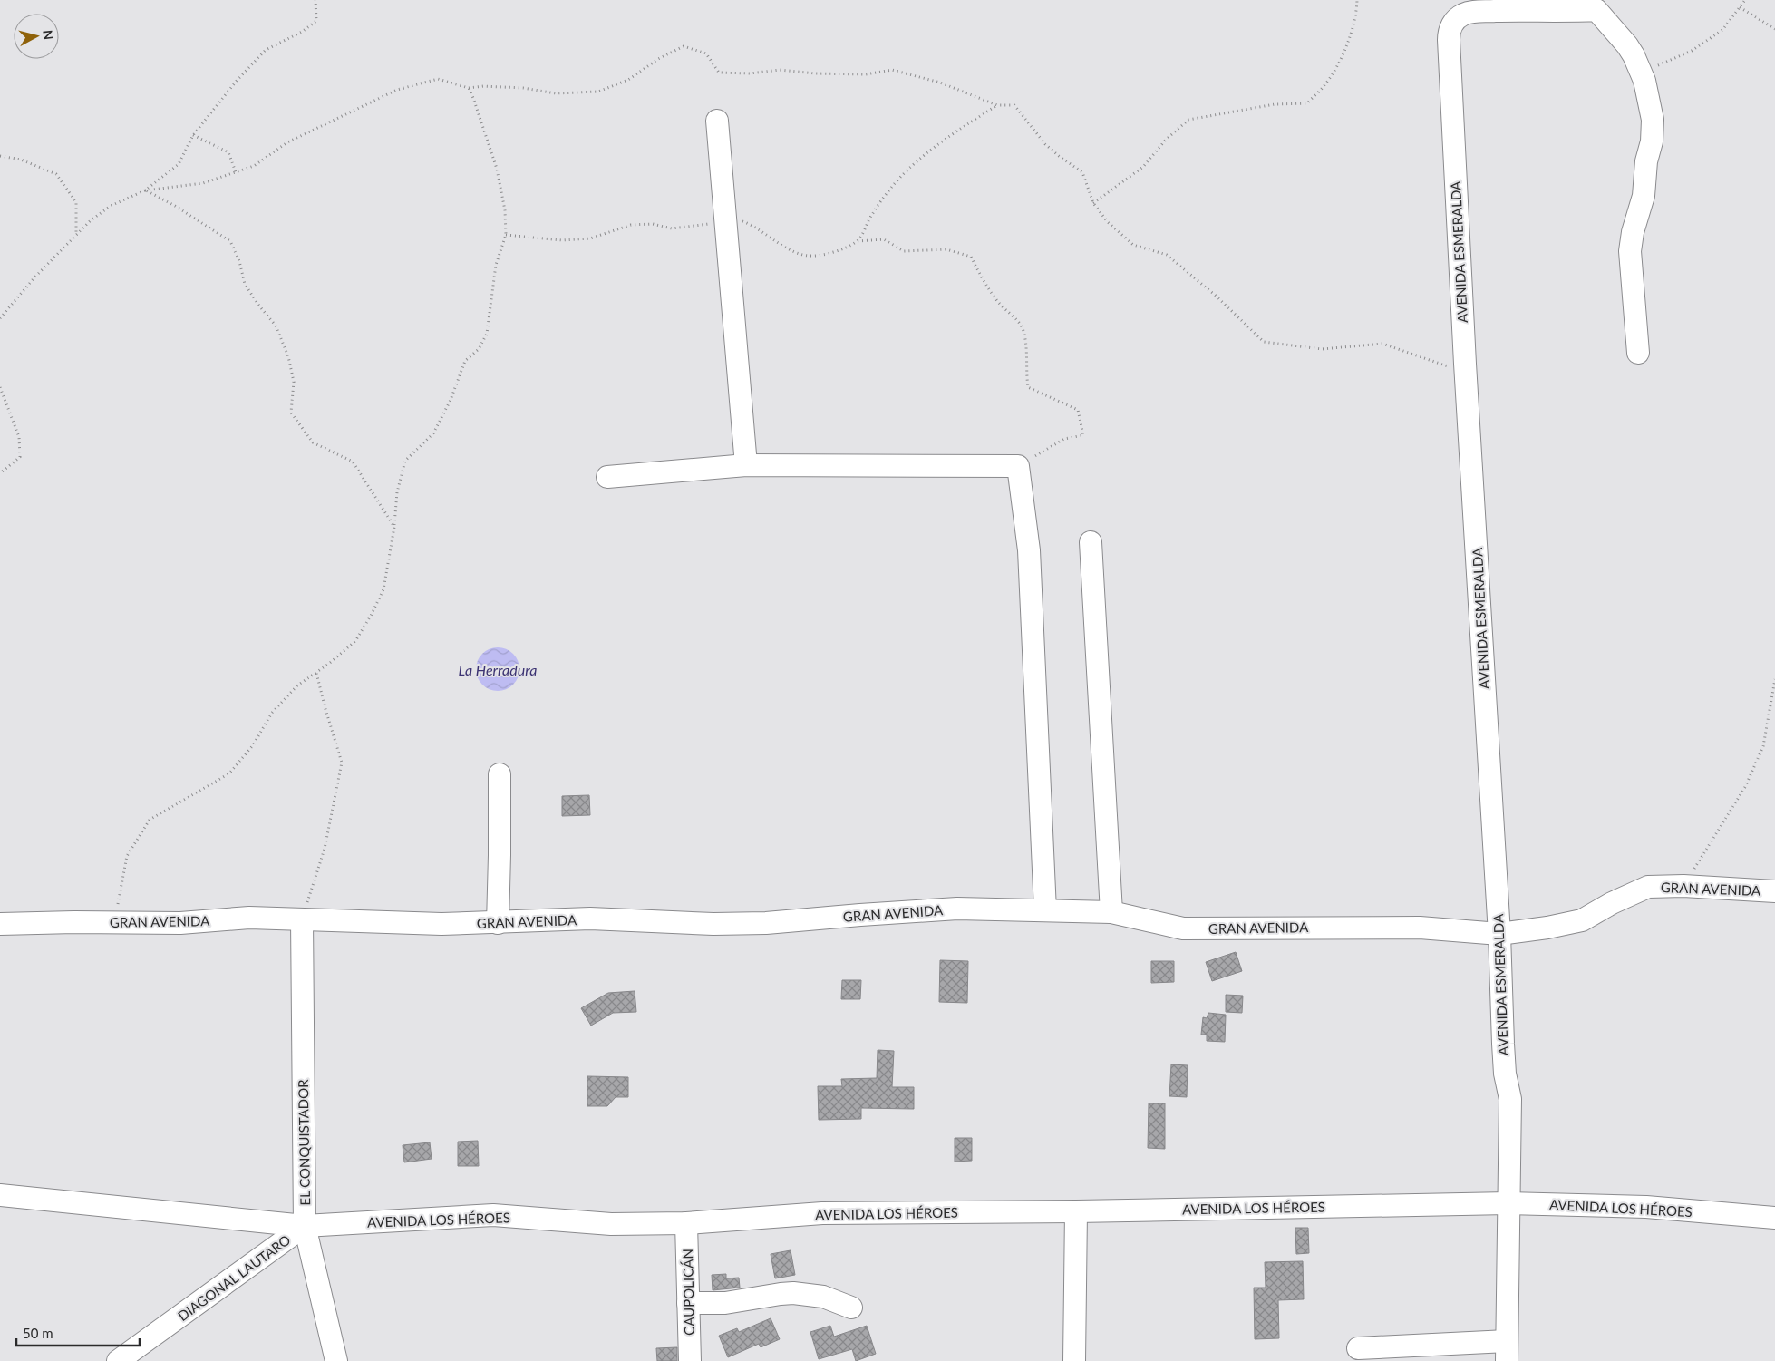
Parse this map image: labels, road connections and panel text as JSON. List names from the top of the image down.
{
  "streets": {
    "street": [
      "AVENIDA ESMERALDA",
      "GRAN AVENIDA",
      "EL CONQUISTADOR",
      "AVENIDA LOS HÉROES",
      "DIAGONAL LAUTARO",
      "CAUPOLICÁN"
    ]
  },
  "crossings": [
    ["AVENIDA ESMERALDA", "GRAN AVENIDA"],
    ["AVENIDA ESMERALDA", "AVENIDA LOS HÉROES"],
    ["GRAN AVENIDA", "EL CONQUISTADOR"],
    ["EL CONQUISTADOR", "AVENIDA LOS HÉROES"],
    ["EL CONQUISTADOR", "DIAGONAL LAUTARO"],
    ["AVENIDA LOS HÉROES", "DIAGONAL LAUTARO"],
    ["AVENIDA LOS HÉROES", "CAUPOLICÁN"]
  ],
  "water": ["La Herradura"],
  "scale_bar": "50 m",
  "north": "right"
}
